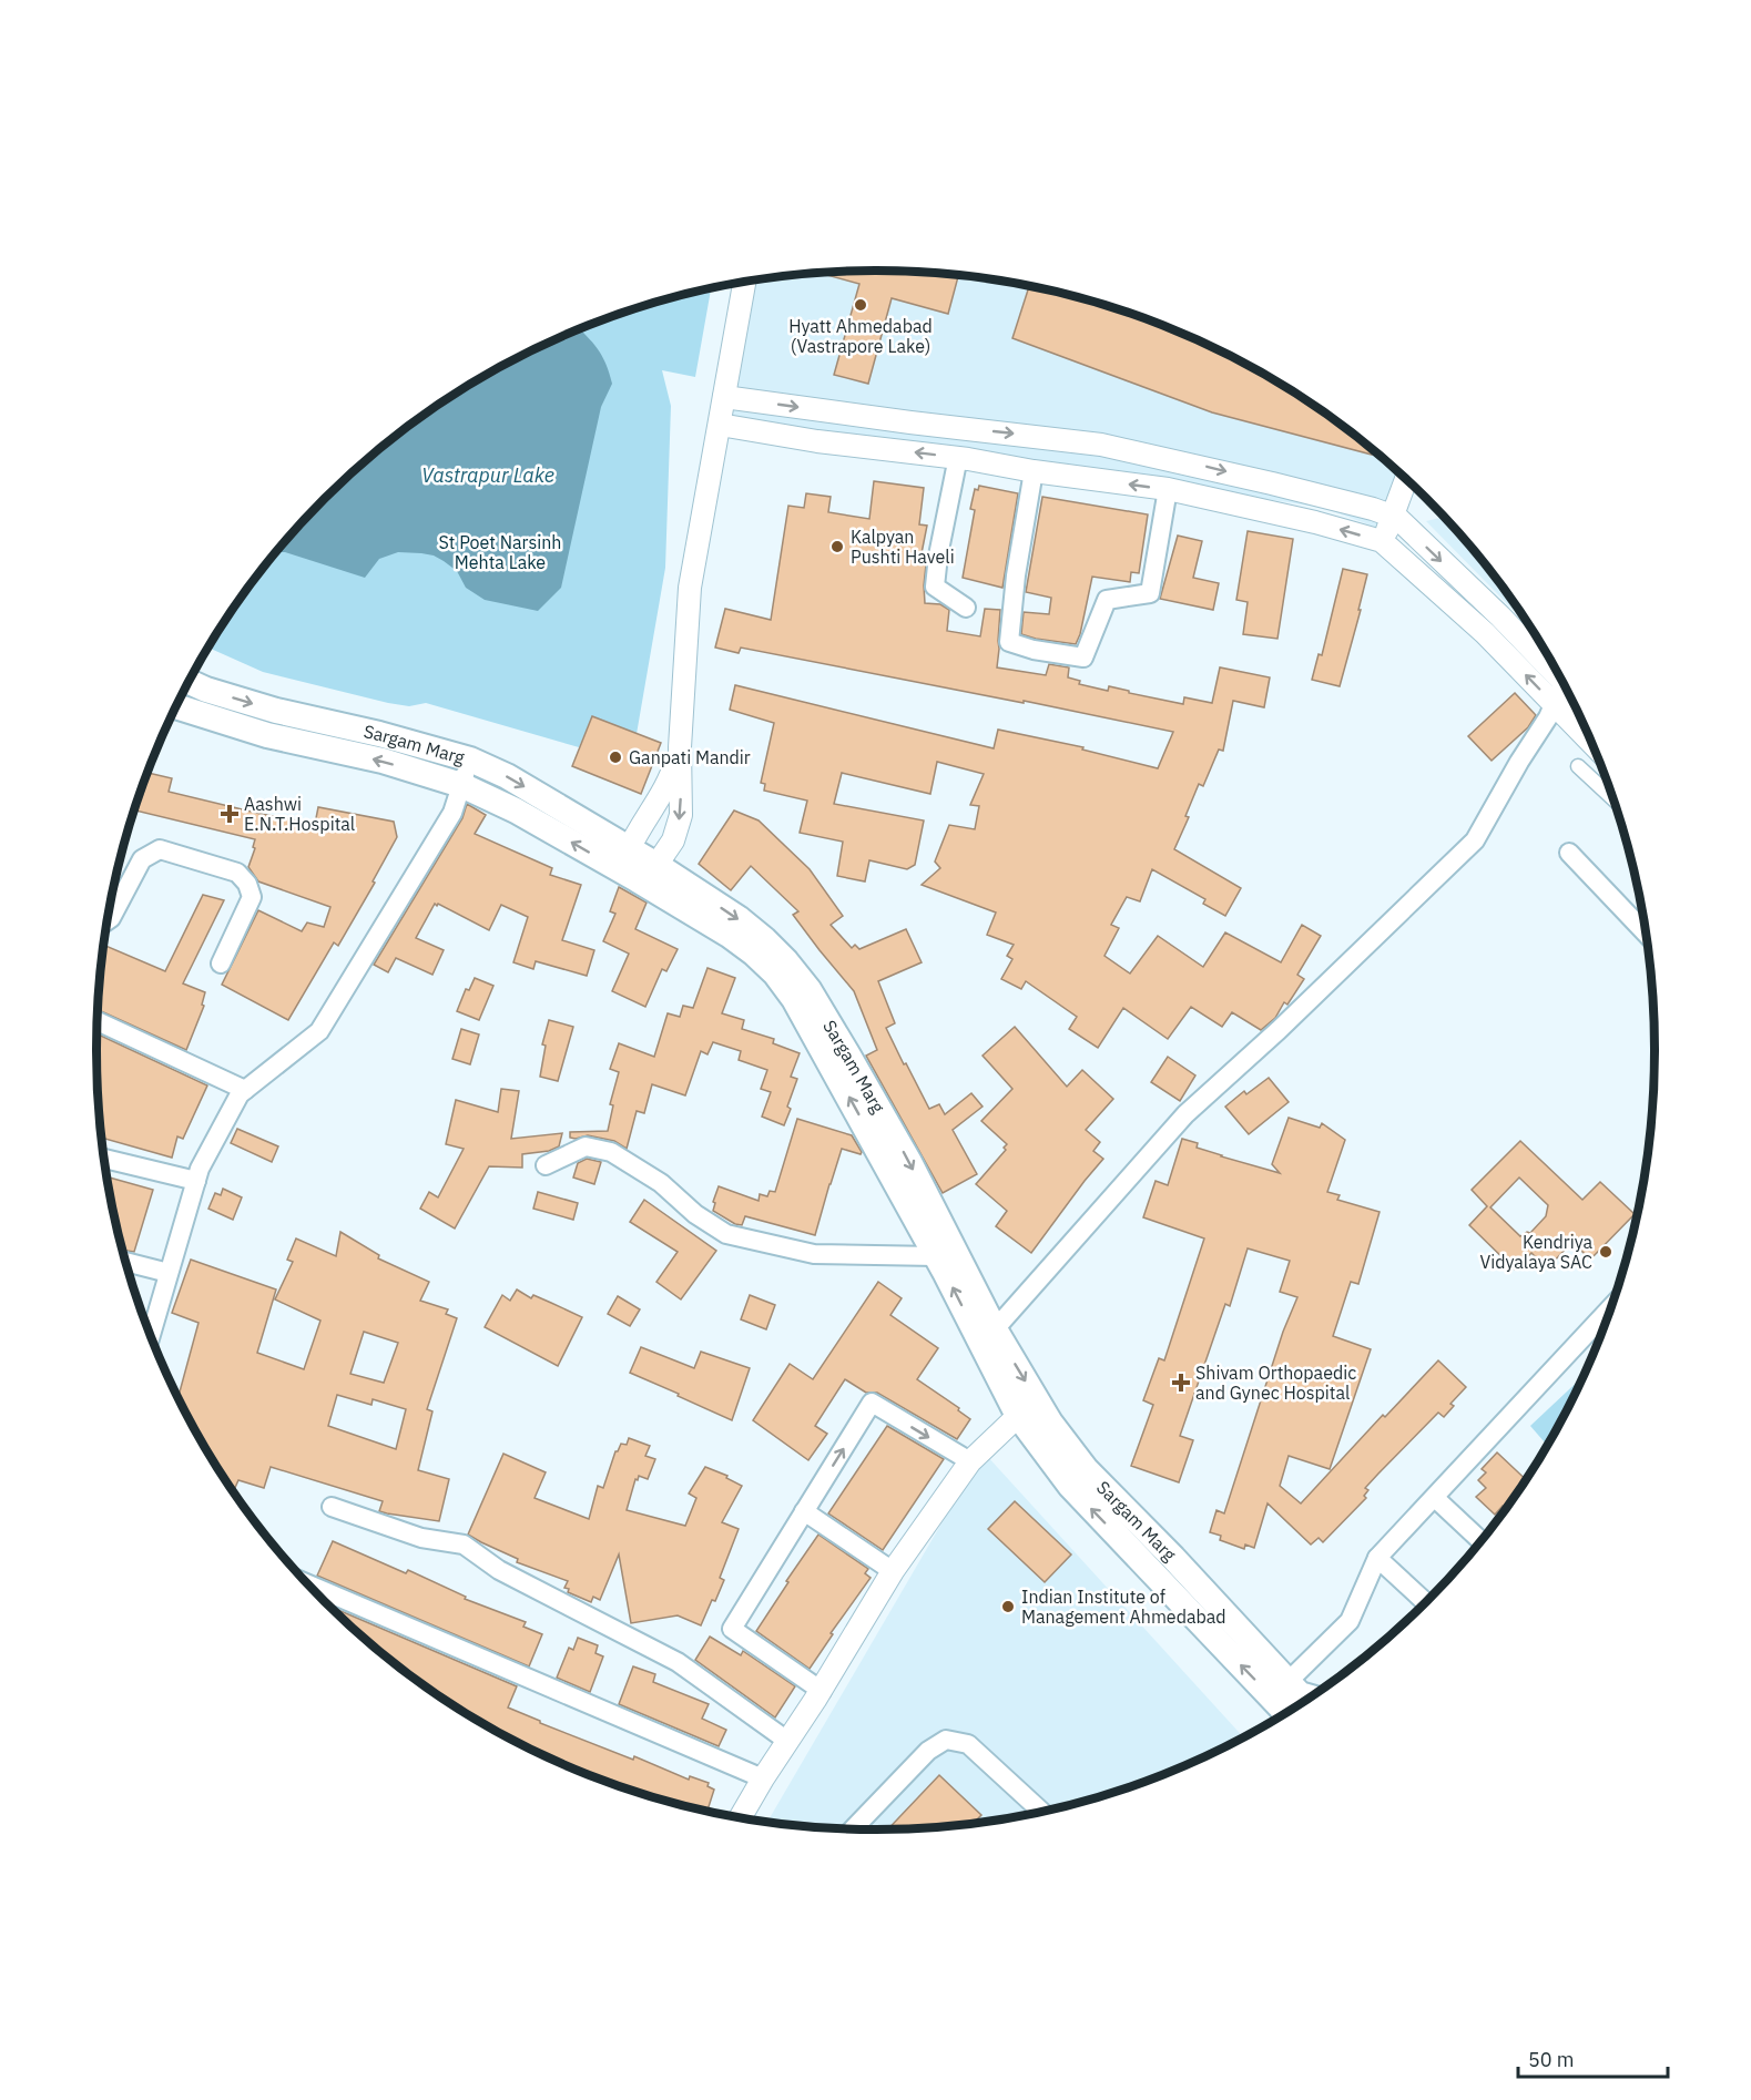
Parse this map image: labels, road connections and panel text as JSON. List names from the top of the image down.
{
  "streets": {
    "main road": ["Sargam Marg"]
  },
  "water": ["Vastrapur Lake"],
  "parks": ["St Poet Narsinh Mehta Lake"],
  "places": {
    "other": [
      "Hyatt Ahmedabad (Vastrapore Lake)",
      "Kalpyan Pushti Haveli",
      "Ganpati Mandir",
      "Kendriya Vidyalaya SAC",
      "Indian Institute of Management Ahmedabad"
    ],
    "health": ["Aashwi E.N.T.Hospital", "Shivam Orthopaedic and Gynec Hospital"]
  },
  "scale_bar": "50 m"
}
